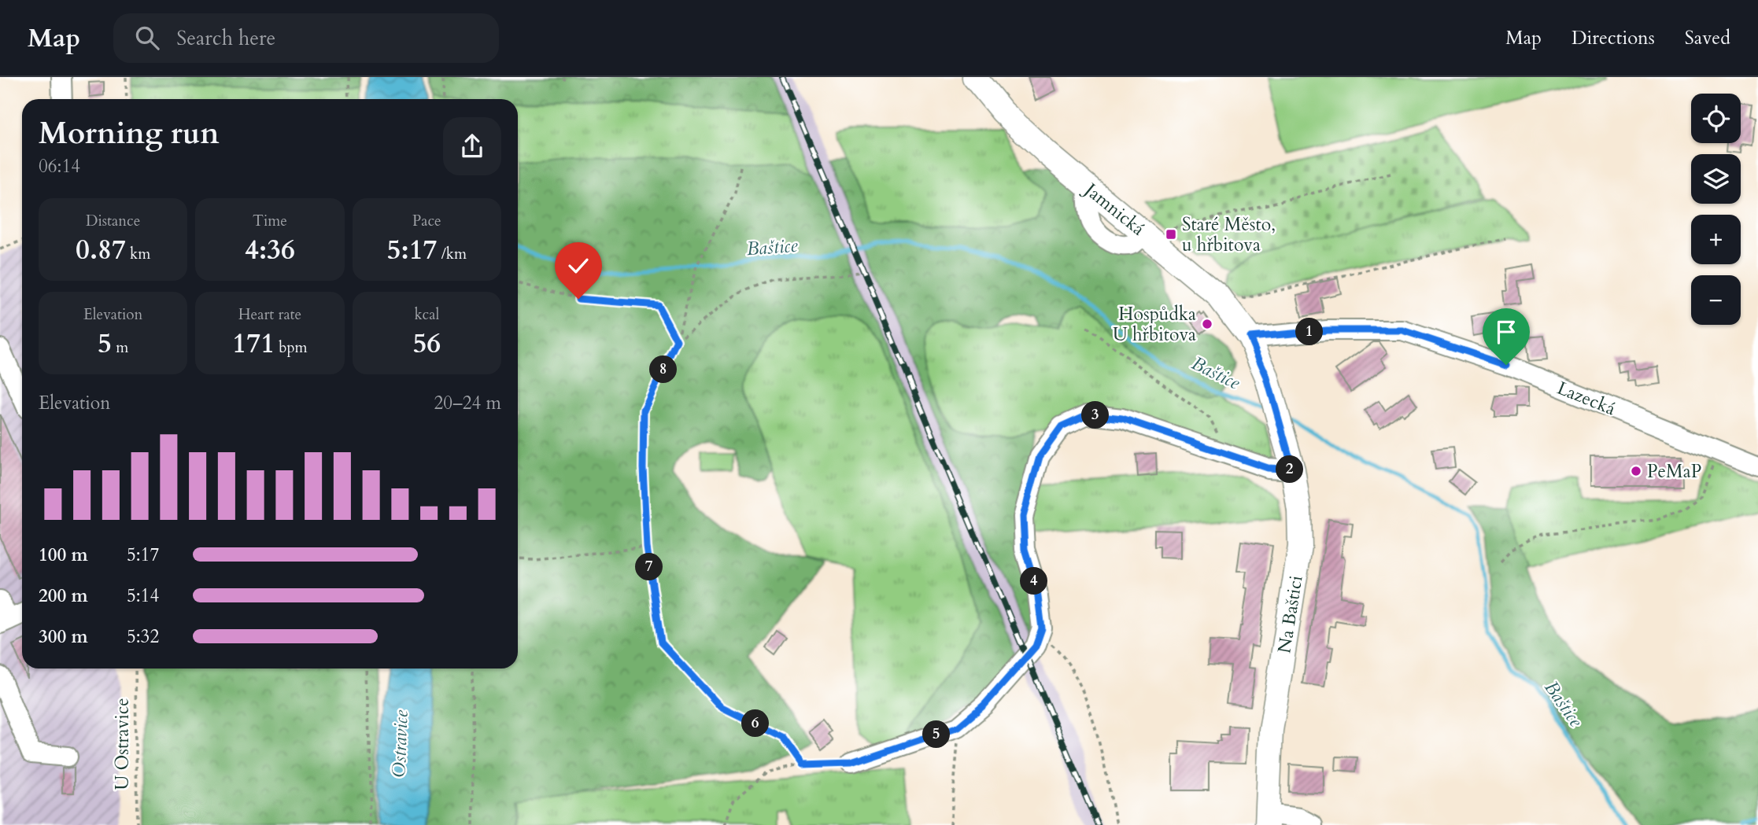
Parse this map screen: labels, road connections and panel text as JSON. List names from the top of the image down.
{
  "streets": {
    "main road": ["Jamnická", "Na Baštici"],
    "street": ["Lazecká"],
    "path": ["U Ostravice"]
  },
  "crossings": [
    ["Jamnická", "Lazecká"],
    ["Jamnická", "Na Baštici"]
  ],
  "water": ["Baštice", "Ostravice"],
  "places": {
    "transit": ["Staré Město, u hřbitova"],
    "other": ["Hospůdka U hřbitova", "PeMaP"]
  },
  "page": {
    "header": "Map",
    "search": "Search here",
    "nav": ["Map", "Directions", "Saved"],
    "map_buttons": ["+", "−"],
    "heading": ["Morning run", "06:14"],
    "stats": [
      ["Distance", "0.87 km"],
      ["Time", "4:36"],
      ["Pace", "5:17 /km"],
      ["Elevation", "5 m"],
      ["Heart rate", "171 bpm"],
      ["kcal", "56"]
    ],
    "pins": [
      "1",
      "8",
      "3",
      "2",
      "7",
      "4",
      "6",
      "5"
    ],
    "chart": ["Elevation", "20–24 m"],
    "list": [
      {
        "name": "100 m",
        "note": "5:17"
      },
      {
        "name": "200 m",
        "note": "5:14"
      },
      {
        "name": "300 m",
        "note": "5:32"
      }
    ]
  }
}
